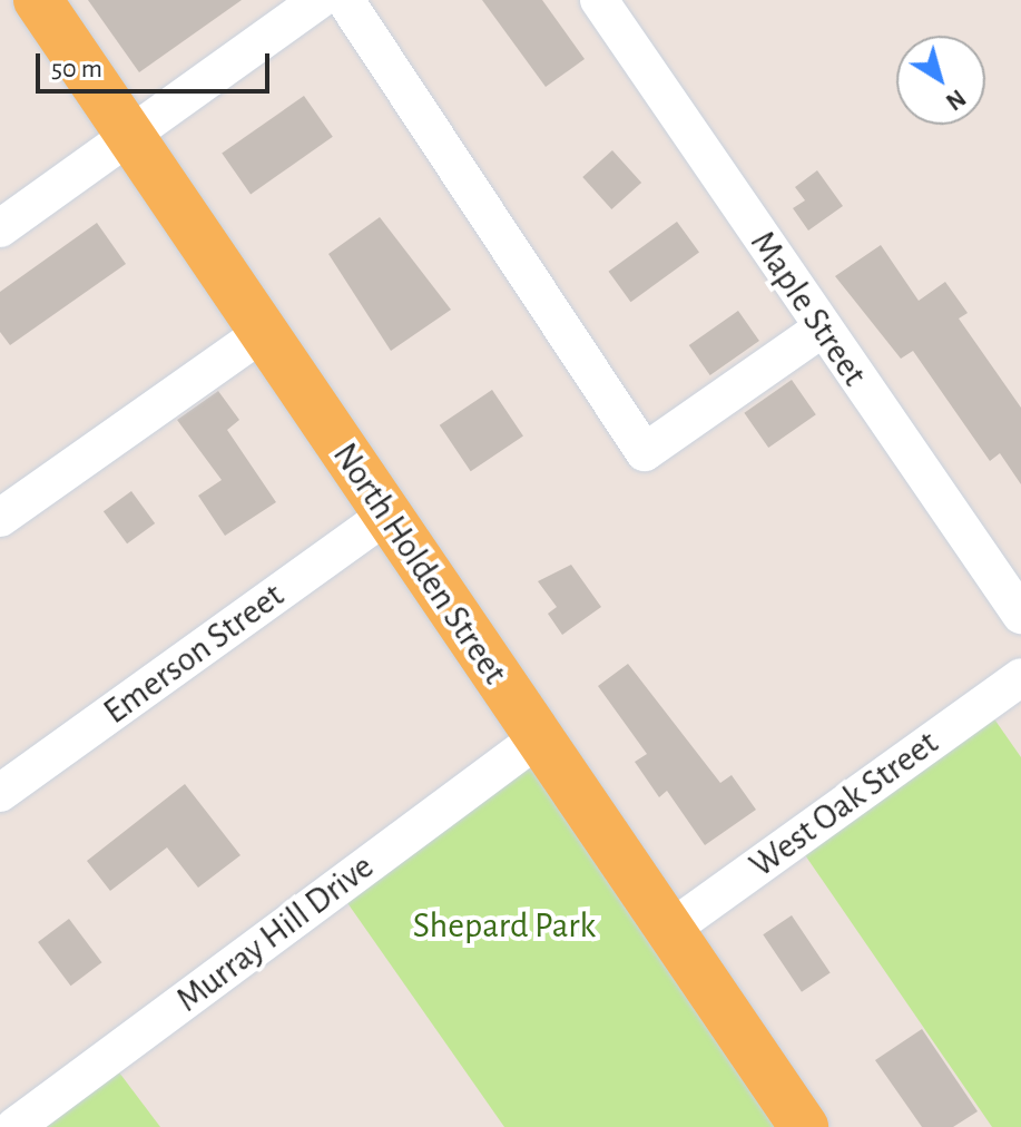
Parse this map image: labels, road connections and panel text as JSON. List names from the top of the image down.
{
  "streets": {
    "main road": ["North Holden Street"],
    "street": [
      "Maple Street",
      "Emerson Street",
      "West Oak Street",
      "Murray Hill Drive"
    ]
  },
  "crossings": [
    ["North Holden Street", "Emerson Street"],
    ["North Holden Street", "West Oak Street"],
    ["North Holden Street", "Murray Hill Drive"]
  ],
  "parks": ["Shepard Park"],
  "scale_bar": "50 m",
  "north": "bottom right"
}
